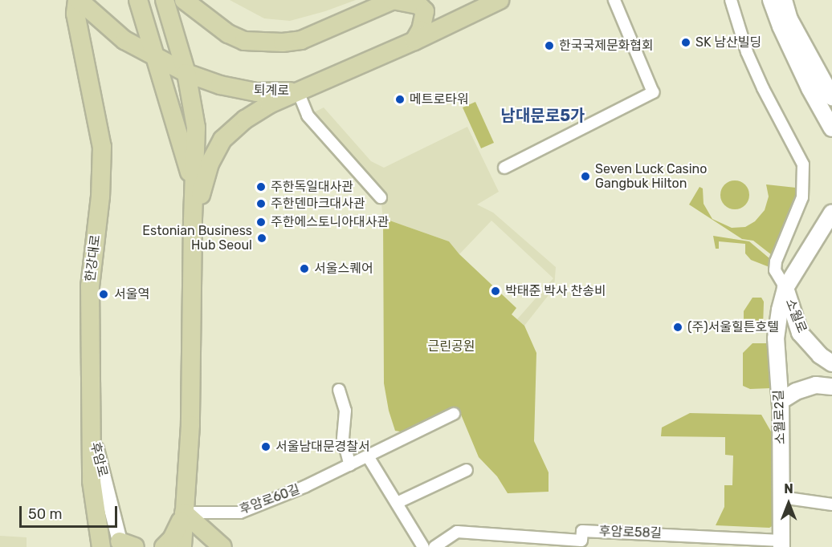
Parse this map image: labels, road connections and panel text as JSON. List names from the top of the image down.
{
  "streets": {
    "main road": [
      "퇴계로",
      "한강대로",
      "소월로",
      "소월로2길"
    ],
    "street": ["후암로", "후암로60길", "후암로58길"]
  },
  "crossings": [
    ["퇴계로", "한강대로"],
    ["한강대로", "후암로"],
    ["소월로", "소월로2길"],
    ["소월로2길", "후암로58길"]
  ],
  "districts": ["남대문로5가"],
  "parks": ["근린공원"],
  "places": [
    "SK 남산빌딩",
    "한국국제문화협회",
    "메트로타워",
    "Seven Luck Casino Gangbuk Hilton",
    "주한독일대사관",
    "주한덴마크대사관",
    "주한에스토니아대사관",
    "Estonian Business Hub Seoul",
    "서울스퀘어",
    "박태준 박사 찬송비",
    "서울역",
    "(주)서울힐튼호텔",
    "서울남대문경찰서"
  ],
  "scale_bar": "50 m",
  "north": "top"
}
